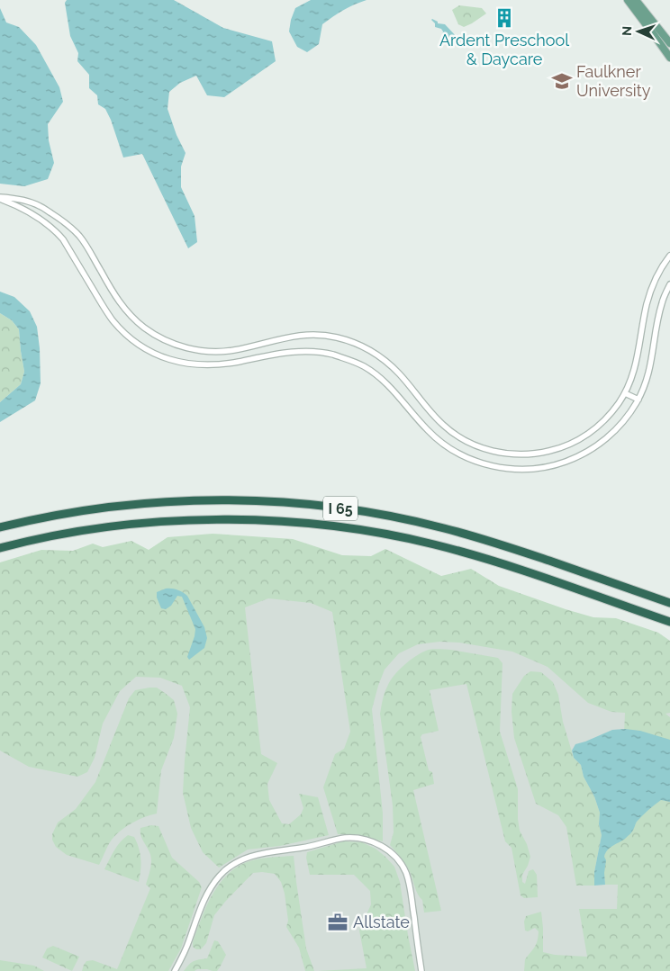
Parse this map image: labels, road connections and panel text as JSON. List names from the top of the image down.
{
  "streets": {
    "highway": ["I 65"]
  },
  "places": {
    "building": ["Ardent Preschool & Daycare"],
    "school or university": ["Faulkner University"],
    "office": ["Allstate"]
  },
  "north": "left"
}
